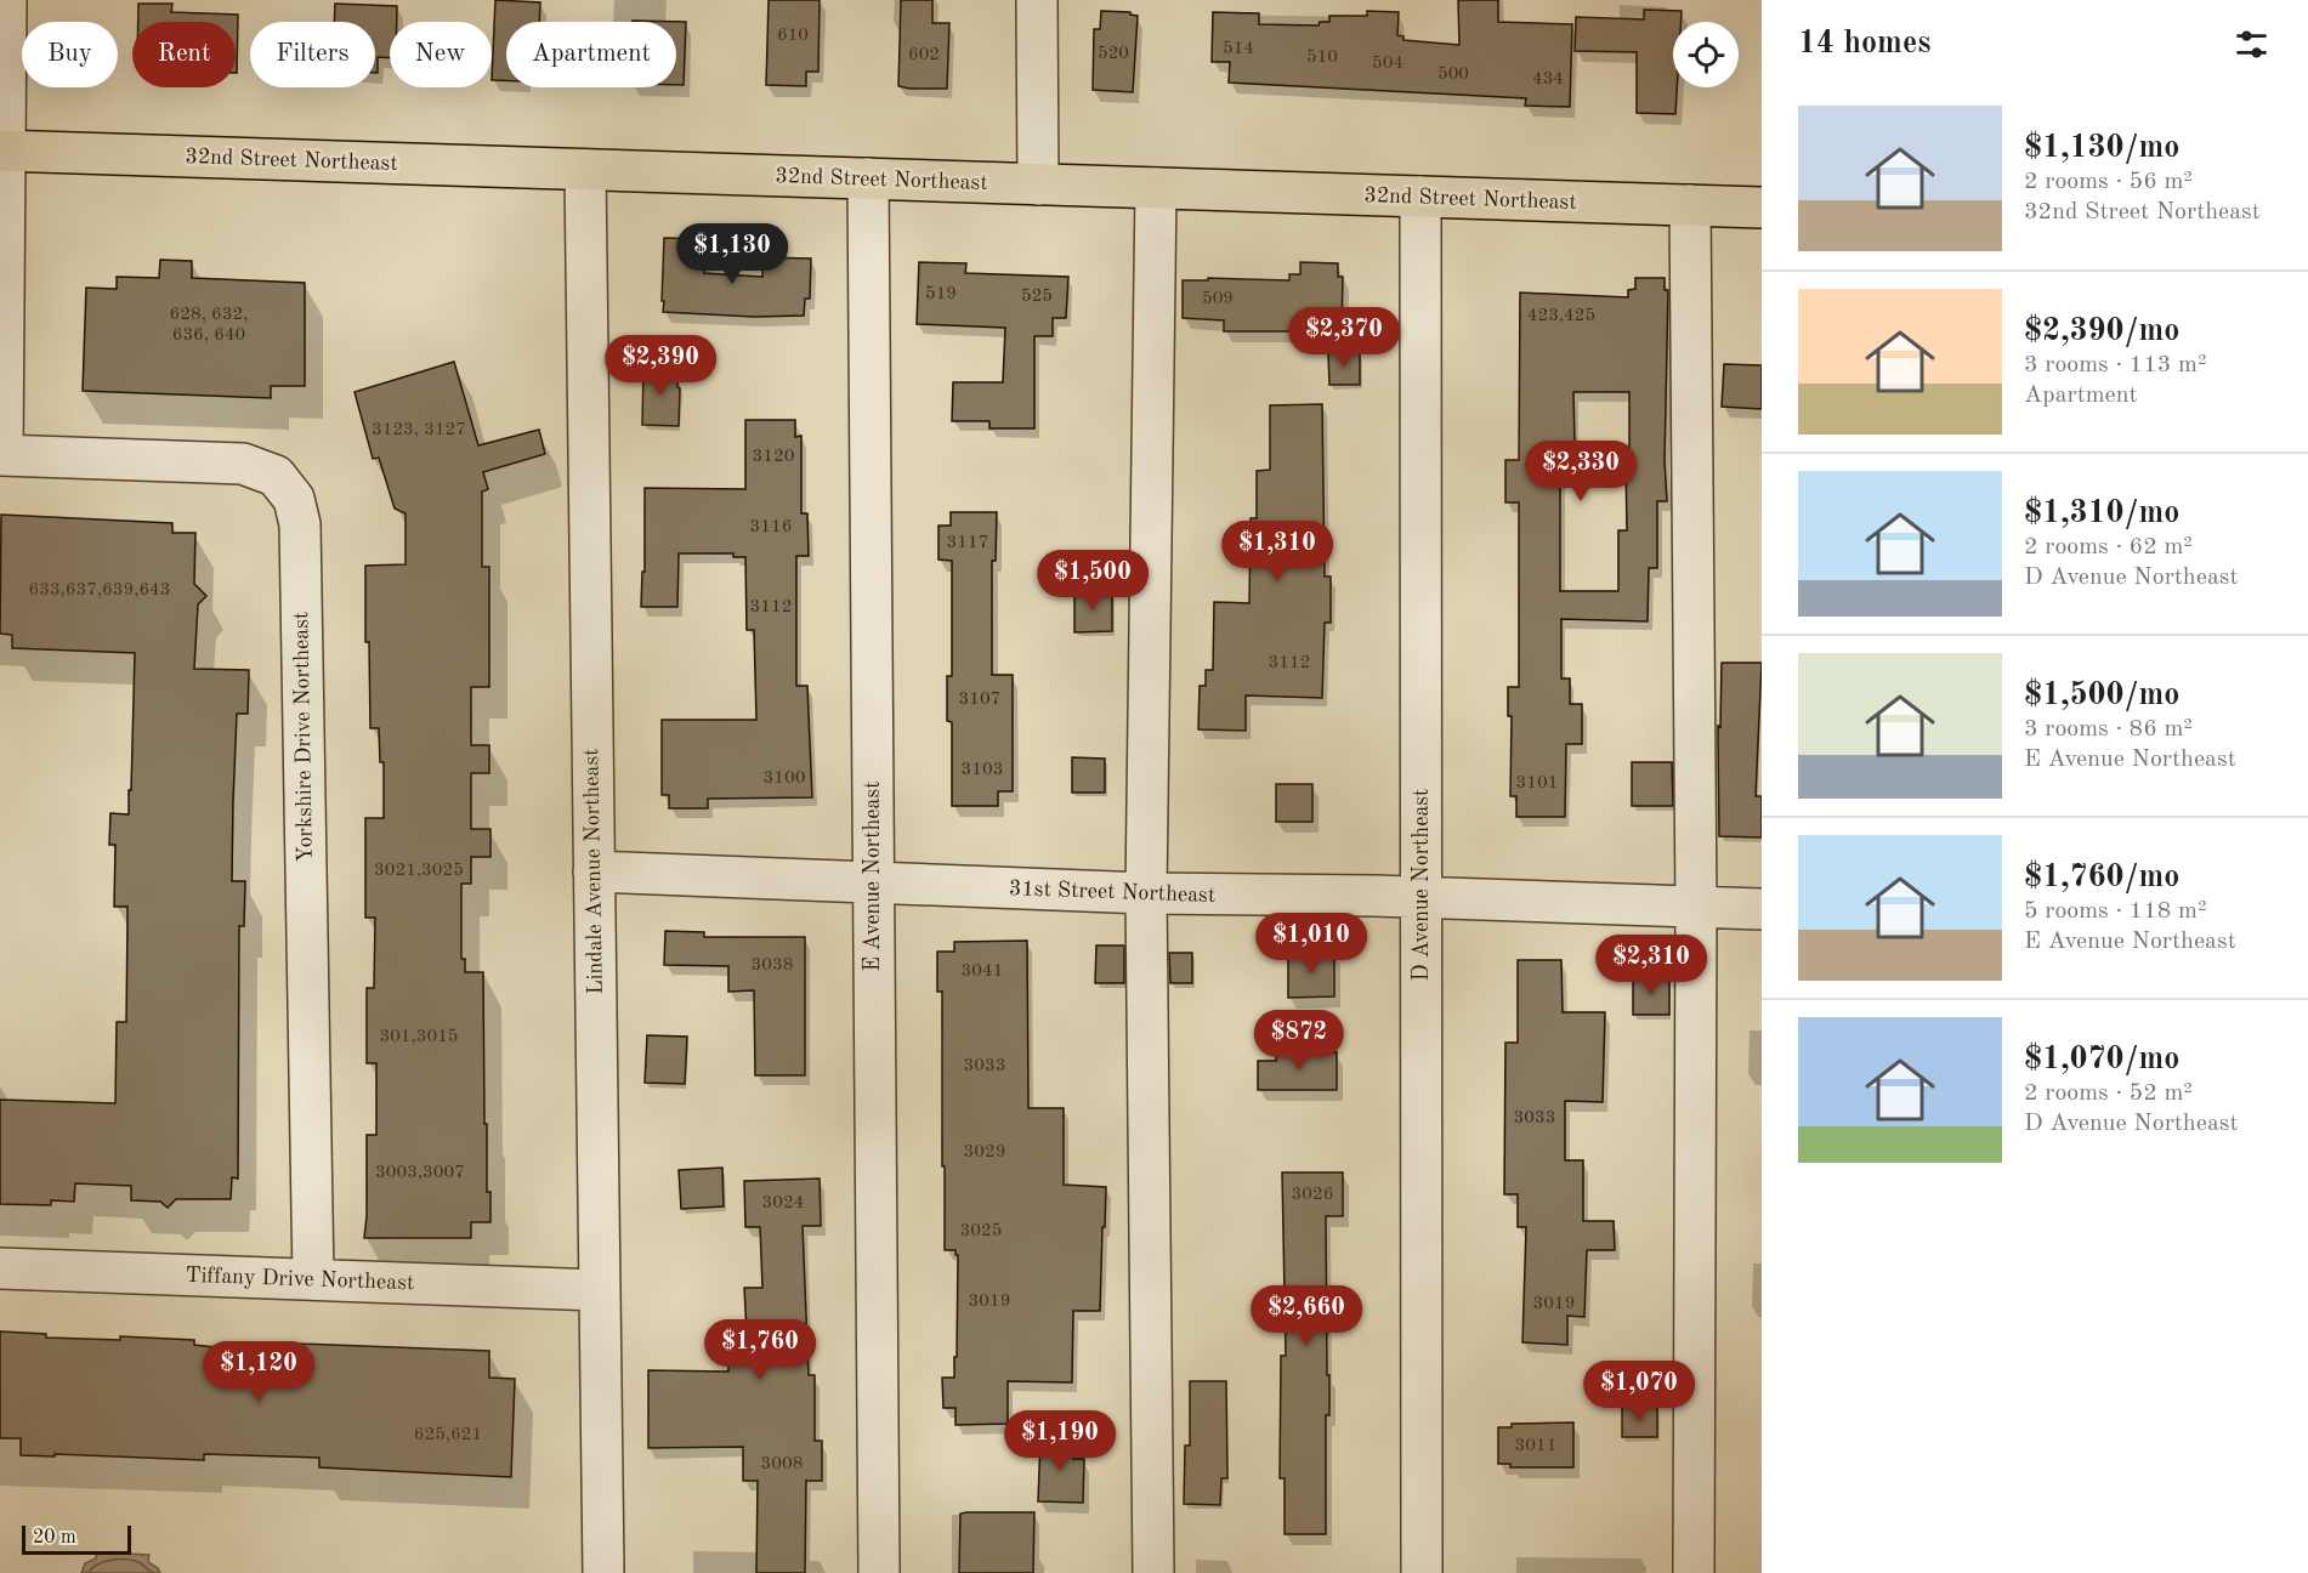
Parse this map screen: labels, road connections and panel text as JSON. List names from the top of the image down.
{
  "streets": {
    "main road": ["32nd Street Northeast"],
    "street": [
      "Yorkshire Drive Northeast",
      "Lindale Avenue Northeast",
      "E Avenue Northeast",
      "D Avenue Northeast",
      "31st Street Northeast",
      "Tiffany Drive Northeast"
    ]
  },
  "crossings": [
    ["32nd Street Northeast", "Lindale Avenue Northeast"],
    ["32nd Street Northeast", "E Avenue Northeast"],
    ["32nd Street Northeast", "D Avenue Northeast"],
    ["Yorkshire Drive Northeast", "Tiffany Drive Northeast"],
    ["Lindale Avenue Northeast", "31st Street Northeast"],
    ["Lindale Avenue Northeast", "Tiffany Drive Northeast"],
    ["E Avenue Northeast", "31st Street Northeast"],
    ["D Avenue Northeast", "31st Street Northeast"]
  ],
  "house_numbers": [
    "610",
    "514",
    "520",
    "602",
    "510",
    "504",
    "500",
    "434",
    "519",
    "525",
    "509",
    "628, 632, 636, 640",
    "423,425",
    "3123, 3127",
    "3120",
    "3116",
    "3117",
    "633,637,639,643",
    "3112",
    "3112",
    "3107",
    "3103",
    "3100",
    "3101",
    "3021,3025",
    "3038",
    "3041",
    "301,3015",
    "3033",
    "3033",
    "3029",
    "3003,3007",
    "3026",
    "3024",
    "3025",
    "3019",
    "3019",
    "625,621",
    "3011",
    "3008"
  ],
  "scale_bar": "20 m",
  "page": {
    "heading": "14 homes",
    "chip": [
      "Buy",
      "Rent",
      "Filters",
      "New",
      "Apartment"
    ],
    "list": [
      {
        "name": "$1,130/mo",
        "note": "2 rooms · 56 m² · 32nd Street Northeast"
      },
      {
        "name": "$2,390/mo",
        "note": "3 rooms · 113 m² · Apartment"
      },
      {
        "name": "$1,310/mo",
        "note": "2 rooms · 62 m² · D Avenue Northeast"
      },
      {
        "name": "$1,500/mo",
        "note": "3 rooms · 86 m² · E Avenue Northeast"
      },
      {
        "name": "$1,760/mo",
        "note": "5 rooms · 118 m² · E Avenue Northeast"
      },
      {
        "name": "$1,070/mo",
        "note": "2 rooms · 52 m² · D Avenue Northeast"
      }
    ],
    "price": [
      "$1,130",
      "$2,370",
      "$2,390",
      "$2,330",
      "$1,310",
      "$1,500",
      "$1,010",
      "$2,310",
      "$872",
      "$2,660",
      "$1,760",
      "$1,120",
      "$1,070",
      "$1,190"
    ],
    "scale": "20 m"
  }
}
